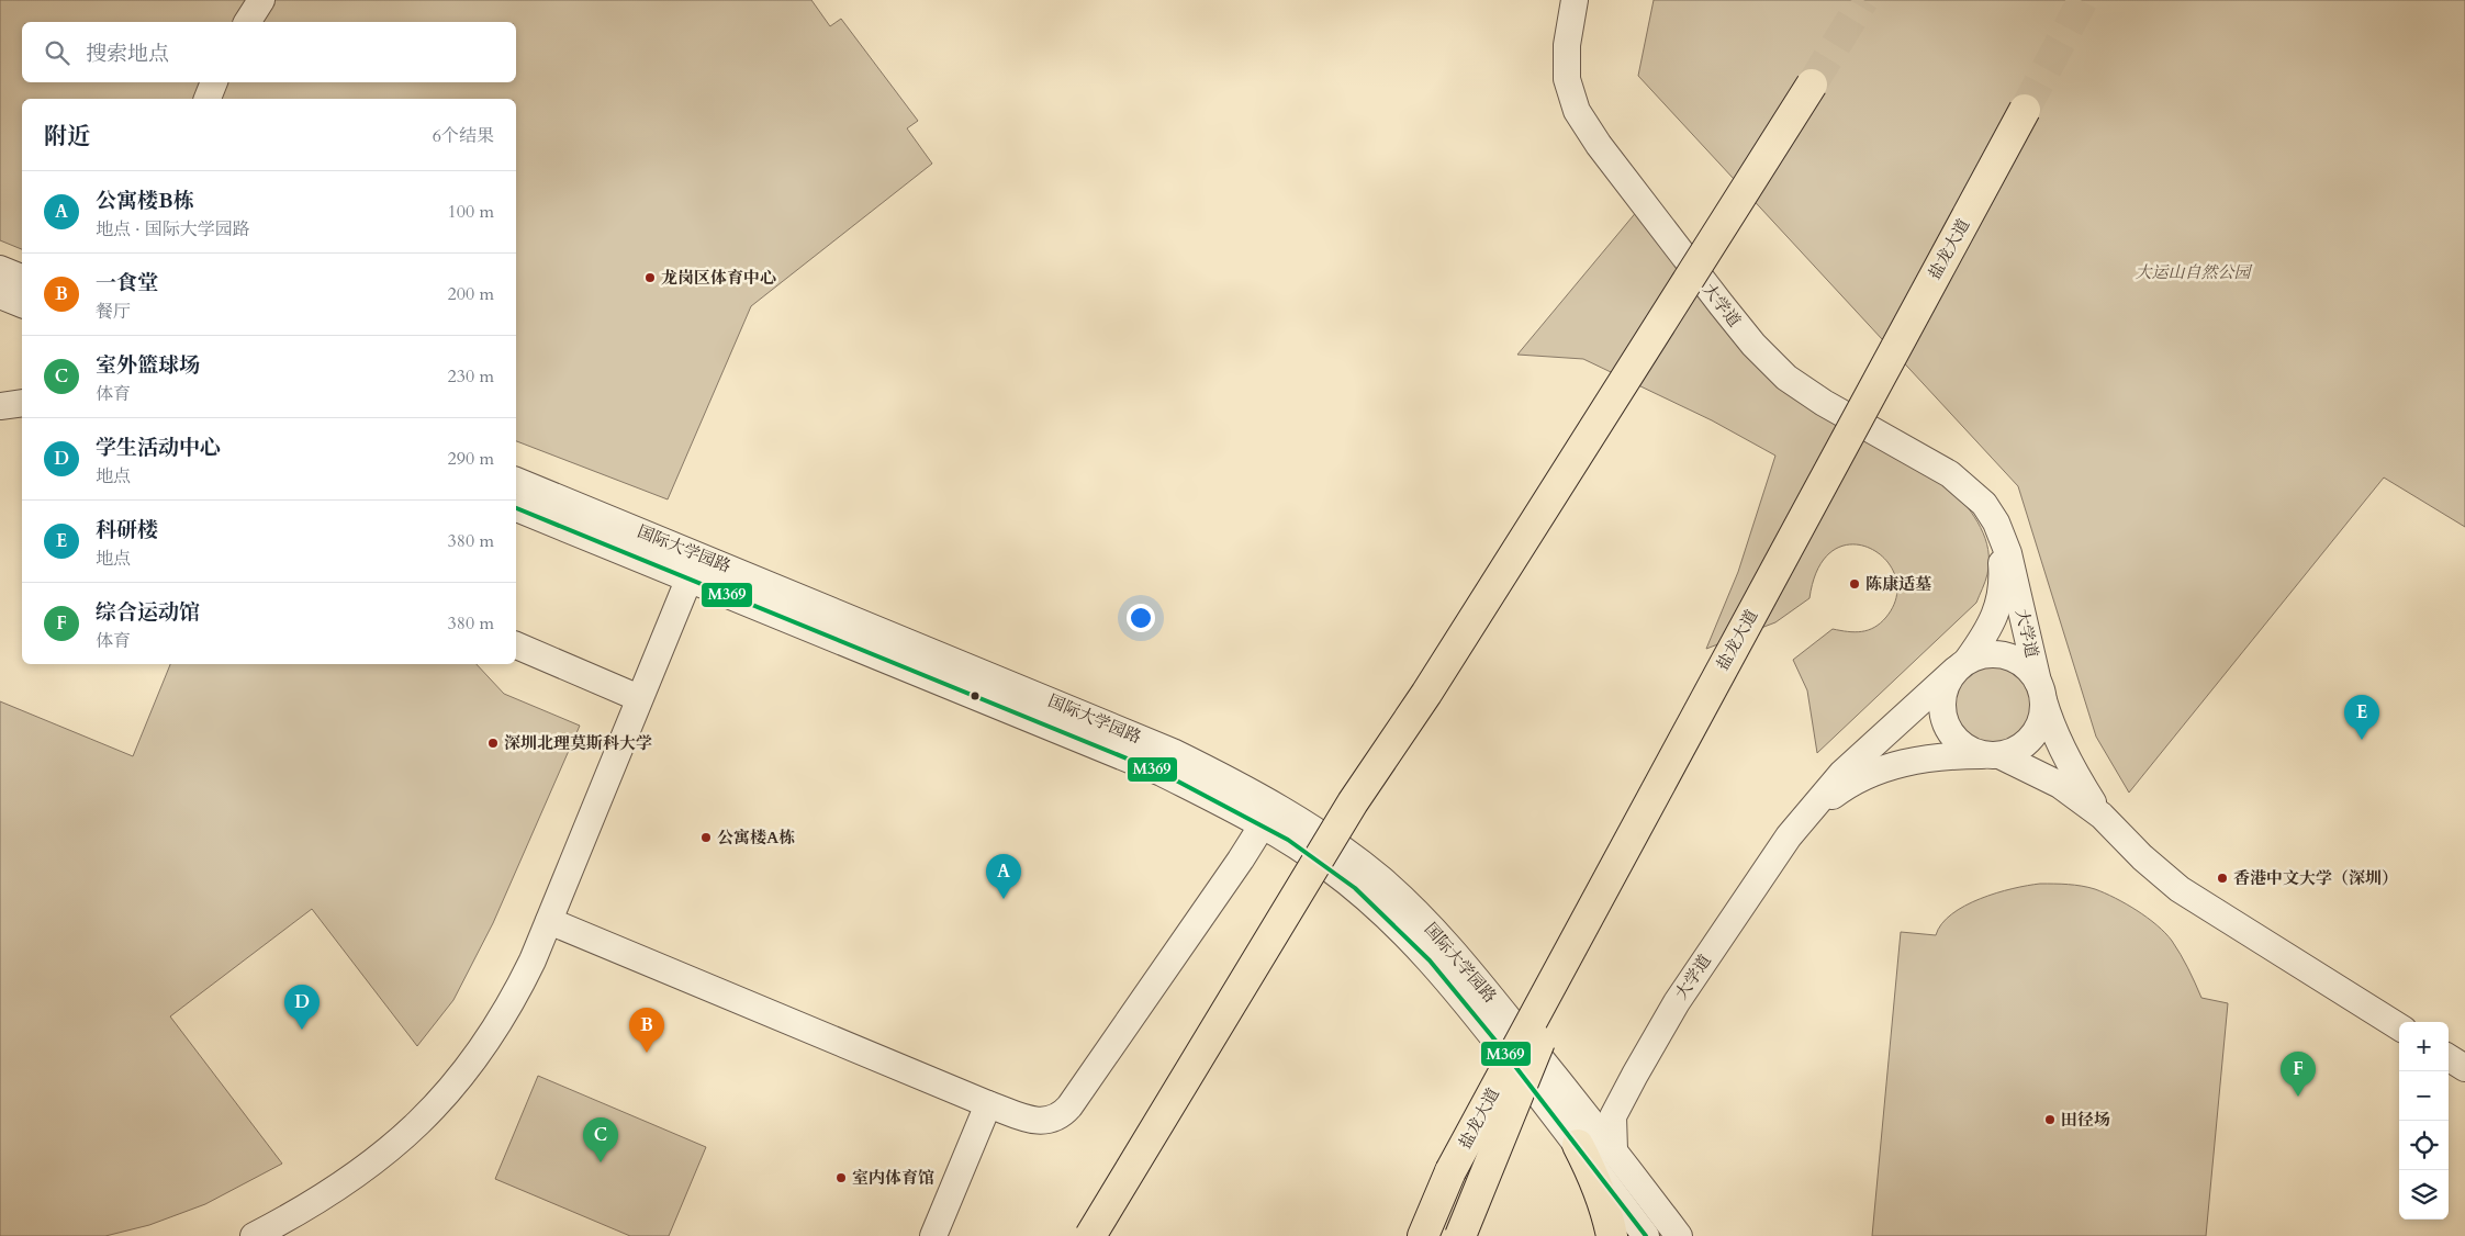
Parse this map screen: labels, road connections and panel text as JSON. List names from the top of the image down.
{
  "streets": {
    "main road": ["盐龙大道"],
    "street": ["大学道", "国际大学园路"]
  },
  "crossings": [
    ["大学道", "国际大学园路"]
  ],
  "parks": ["大运山自然公园"],
  "places": [
    "龙岗区体育中心",
    "陈康适墓",
    "深圳北理莫斯科大学",
    "公寓楼A栋",
    "香港中文大学（深圳）",
    "田径场",
    "室内体育馆"
  ],
  "lines": ["transit line M369"],
  "page": {
    "search": "搜索地点",
    "heading": ["附近", "6个结果"],
    "list": [
      {
        "mark": "A",
        "name": "公寓楼B栋",
        "note": "地点 · 国际大学园路",
        "value": "100 m"
      },
      {
        "mark": "B",
        "name": "一食堂",
        "note": "餐厅",
        "value": "200 m"
      },
      {
        "mark": "C",
        "name": "室外篮球场",
        "note": "体育",
        "value": "230 m"
      },
      {
        "mark": "D",
        "name": "学生活动中心",
        "note": "地点",
        "value": "290 m"
      },
      {
        "mark": "E",
        "name": "科研楼",
        "note": "地点",
        "value": "380 m"
      },
      {
        "mark": "F",
        "name": "综合运动馆",
        "note": "体育",
        "value": "380 m"
      }
    ],
    "pins": [
      "E",
      "A",
      "D",
      "B",
      "F",
      "C"
    ],
    "map_buttons": ["+", "−"]
  }
}
